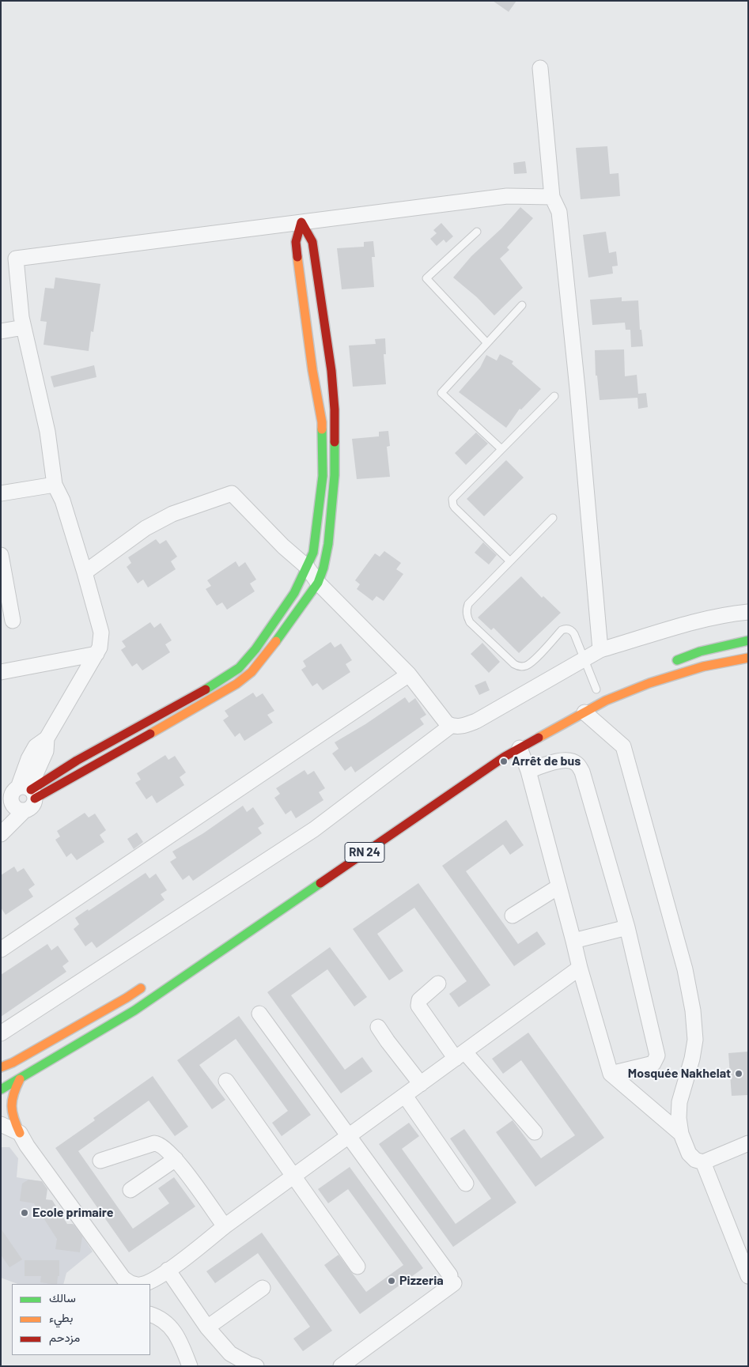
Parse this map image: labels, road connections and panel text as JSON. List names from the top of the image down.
{
  "streets": {
    "main road": ["RN 24"]
  },
  "places": [
    "Arrêt de bus",
    "Mosquée Nakhelat",
    "Ecole primaire",
    "Pizzeria"
  ],
  "legend": ["سالك", "بطيء", "مزدحم"]
}
